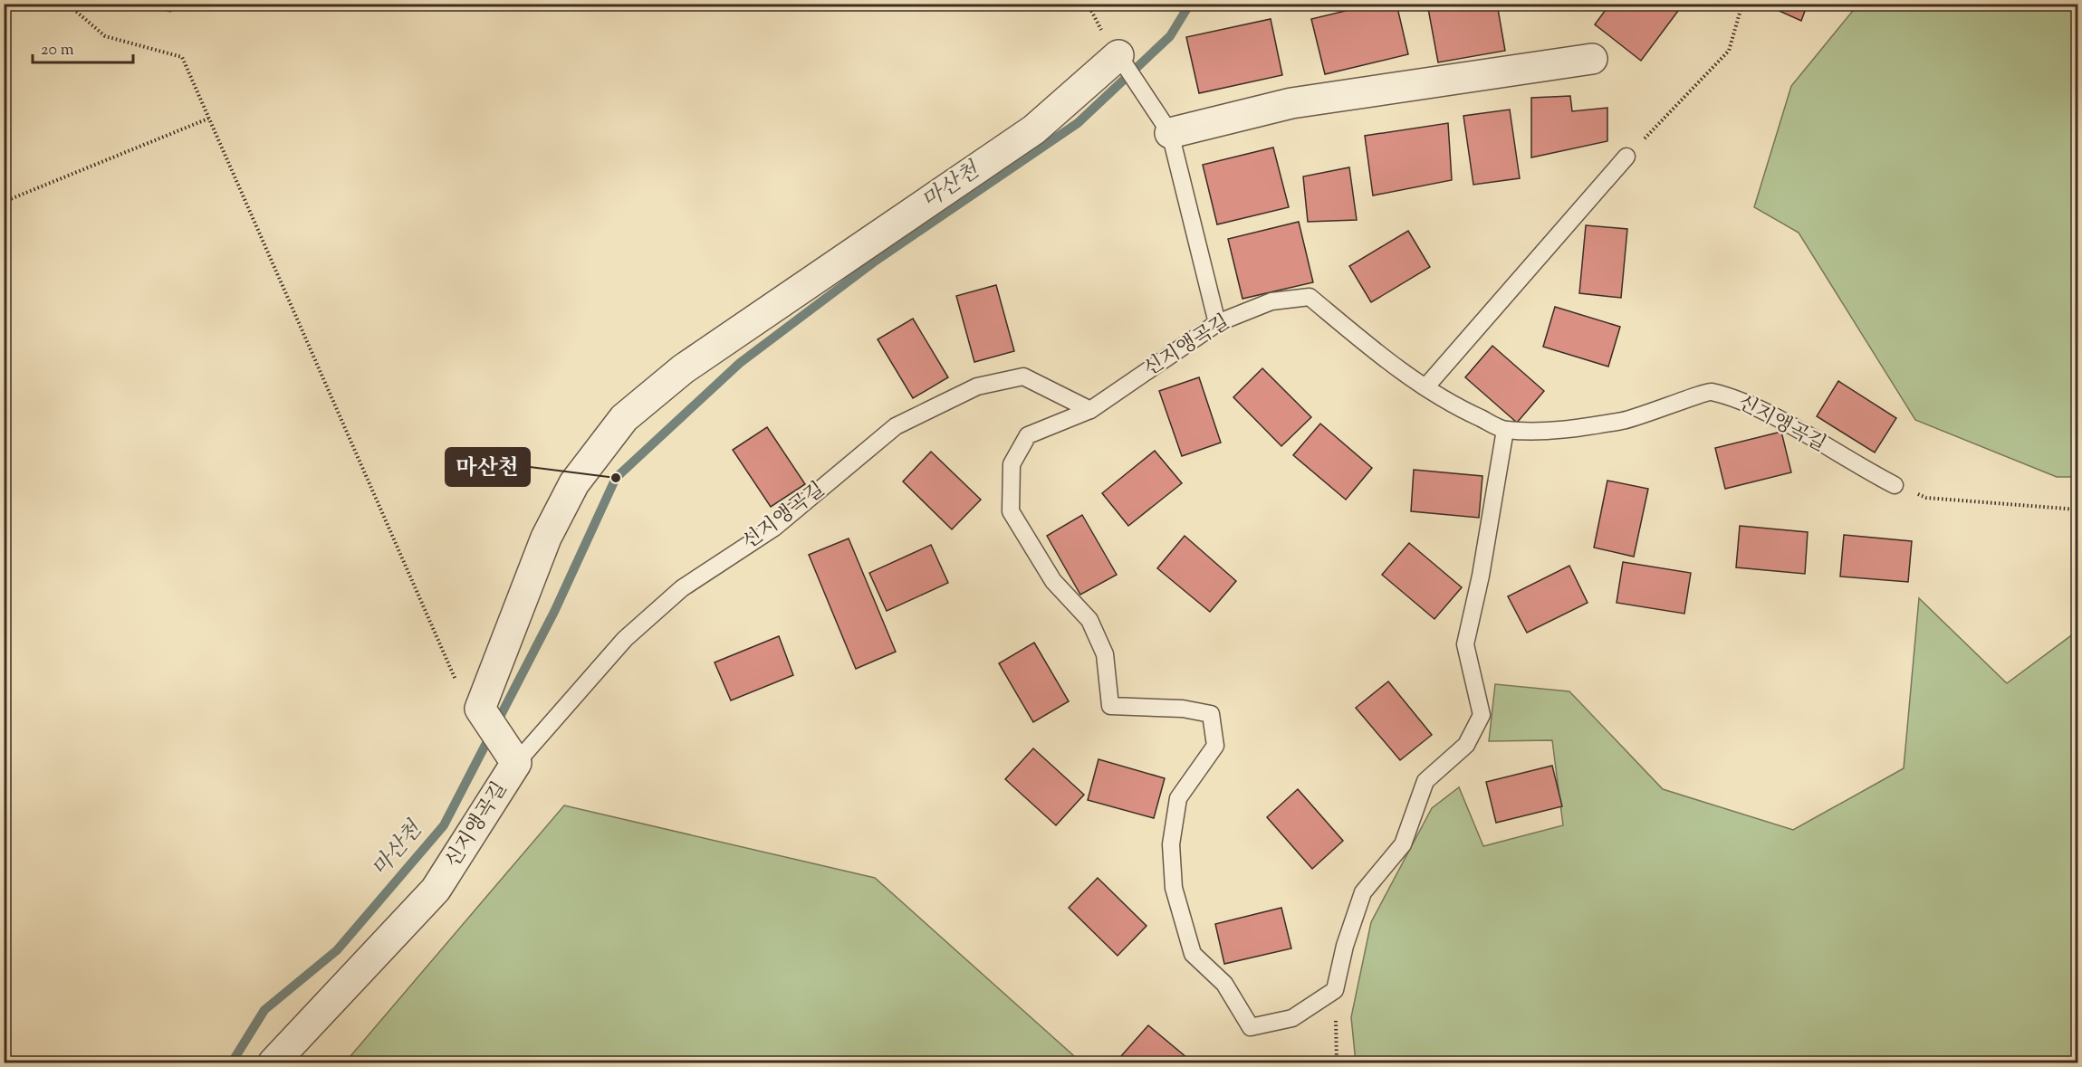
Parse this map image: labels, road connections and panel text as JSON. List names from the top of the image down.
{
  "streets": {
    "street": ["신지앵곡길"]
  },
  "water": ["마산천"],
  "places": ["마산천"],
  "scale_bar": "20 m"
}
